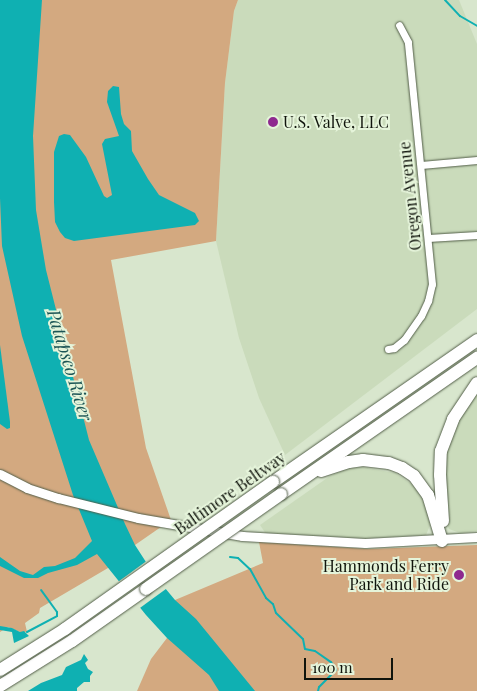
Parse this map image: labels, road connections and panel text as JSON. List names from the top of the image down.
{
  "streets": {
    "highway": ["Baltimore Beltway"],
    "street": ["Oregon Avenue"]
  },
  "water": ["Patapsco River"],
  "places": ["U.S. Valve, LLC", "Hammonds Ferry Park and Ride"],
  "scale_bar": "100 m"
}
